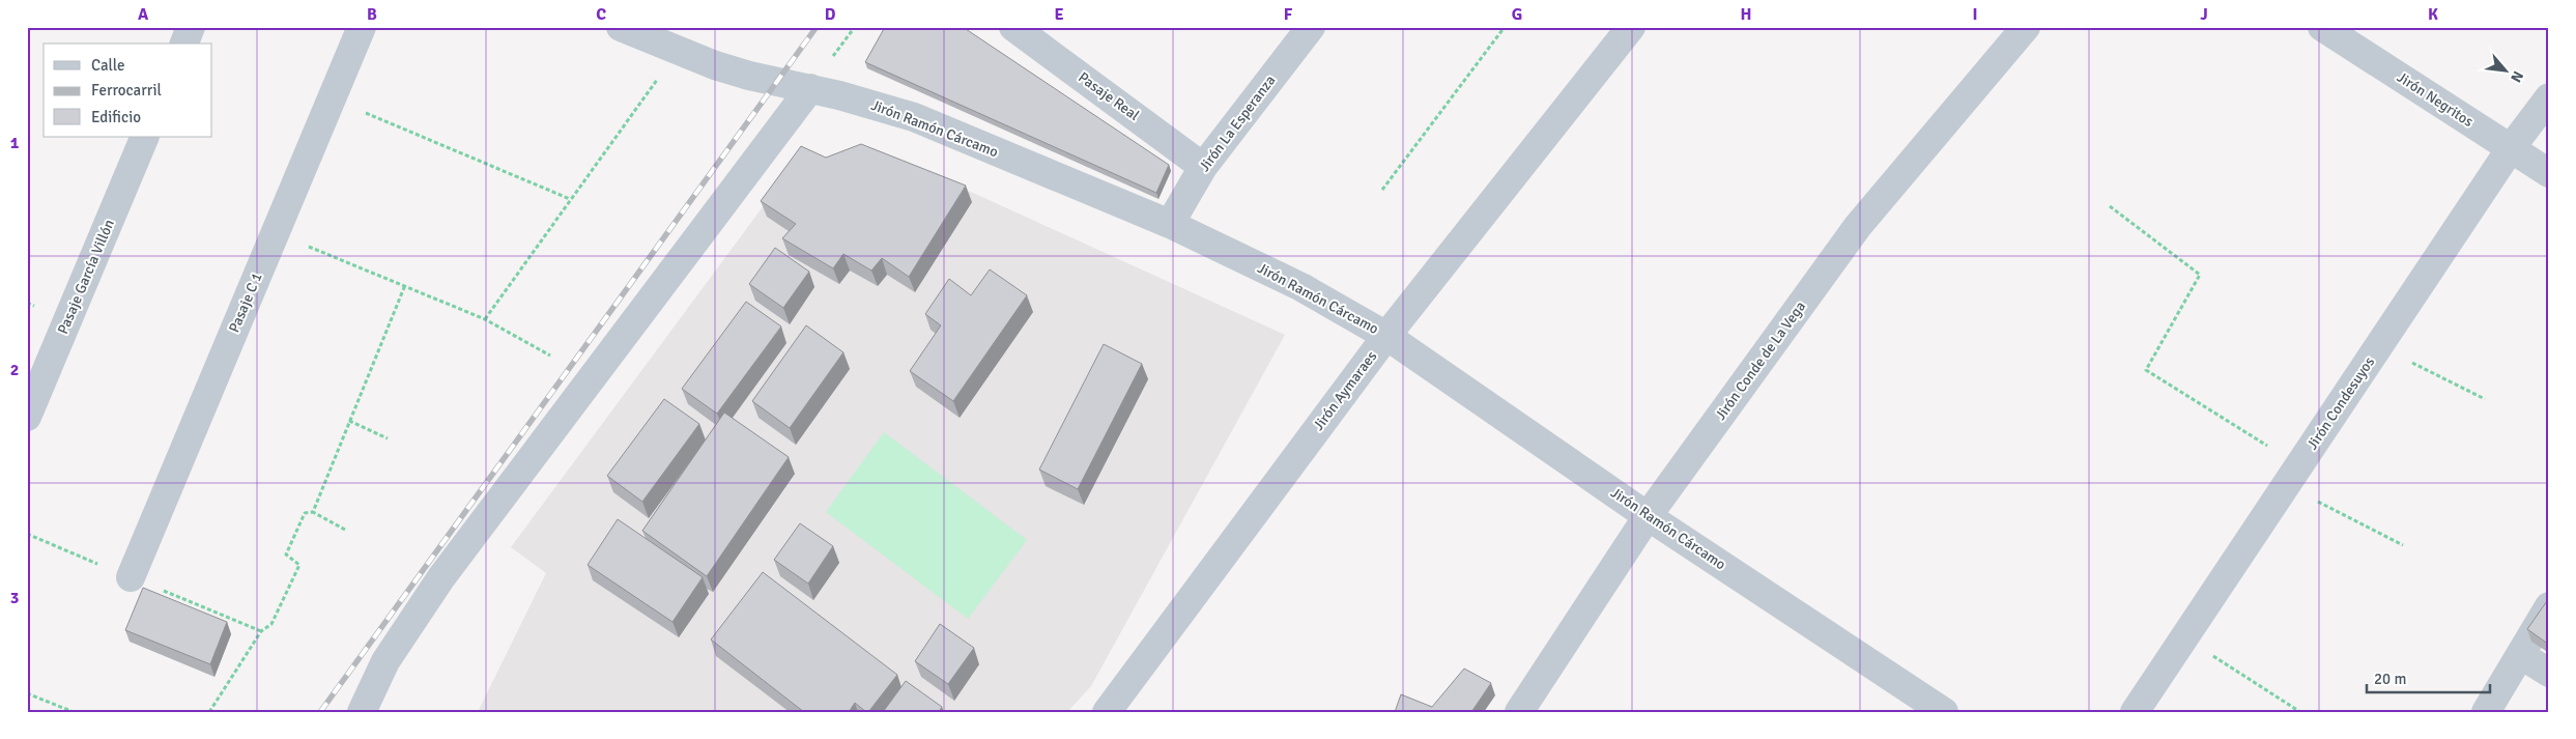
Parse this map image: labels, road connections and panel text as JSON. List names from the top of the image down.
{
  "streets": {
    "street": [
      "Pasaje Real",
      "Jirón Negritos",
      "Jirón La Esperanza",
      "Jirón Ramón Cárcamo",
      "Pasaje García Villón",
      "Pasaje C 1",
      "Jirón Conde de La Vega",
      "Jirón Aymaraes",
      "Jirón Condesuyos"
    ]
  },
  "crossings": [
    ["Pasaje Real", "Jirón La Esperanza"],
    ["Jirón Negritos", "Jirón Condesuyos"],
    ["Jirón La Esperanza", "Jirón Ramón Cárcamo"],
    ["Jirón Ramón Cárcamo", "Jirón Conde de La Vega"],
    ["Jirón Ramón Cárcamo", "Jirón Aymaraes"]
  ],
  "legend": ["Calle", "Ferrocarril", "Edificio"],
  "scale_bar": "20 m",
  "north": "bottom right",
  "grid": {
    "columns": [
      "A",
      "B",
      "C",
      "D",
      "E",
      "F",
      "G",
      "H",
      "I",
      "J",
      "K"
    ],
    "rows": ["1", "2", "3"]
  }
}
